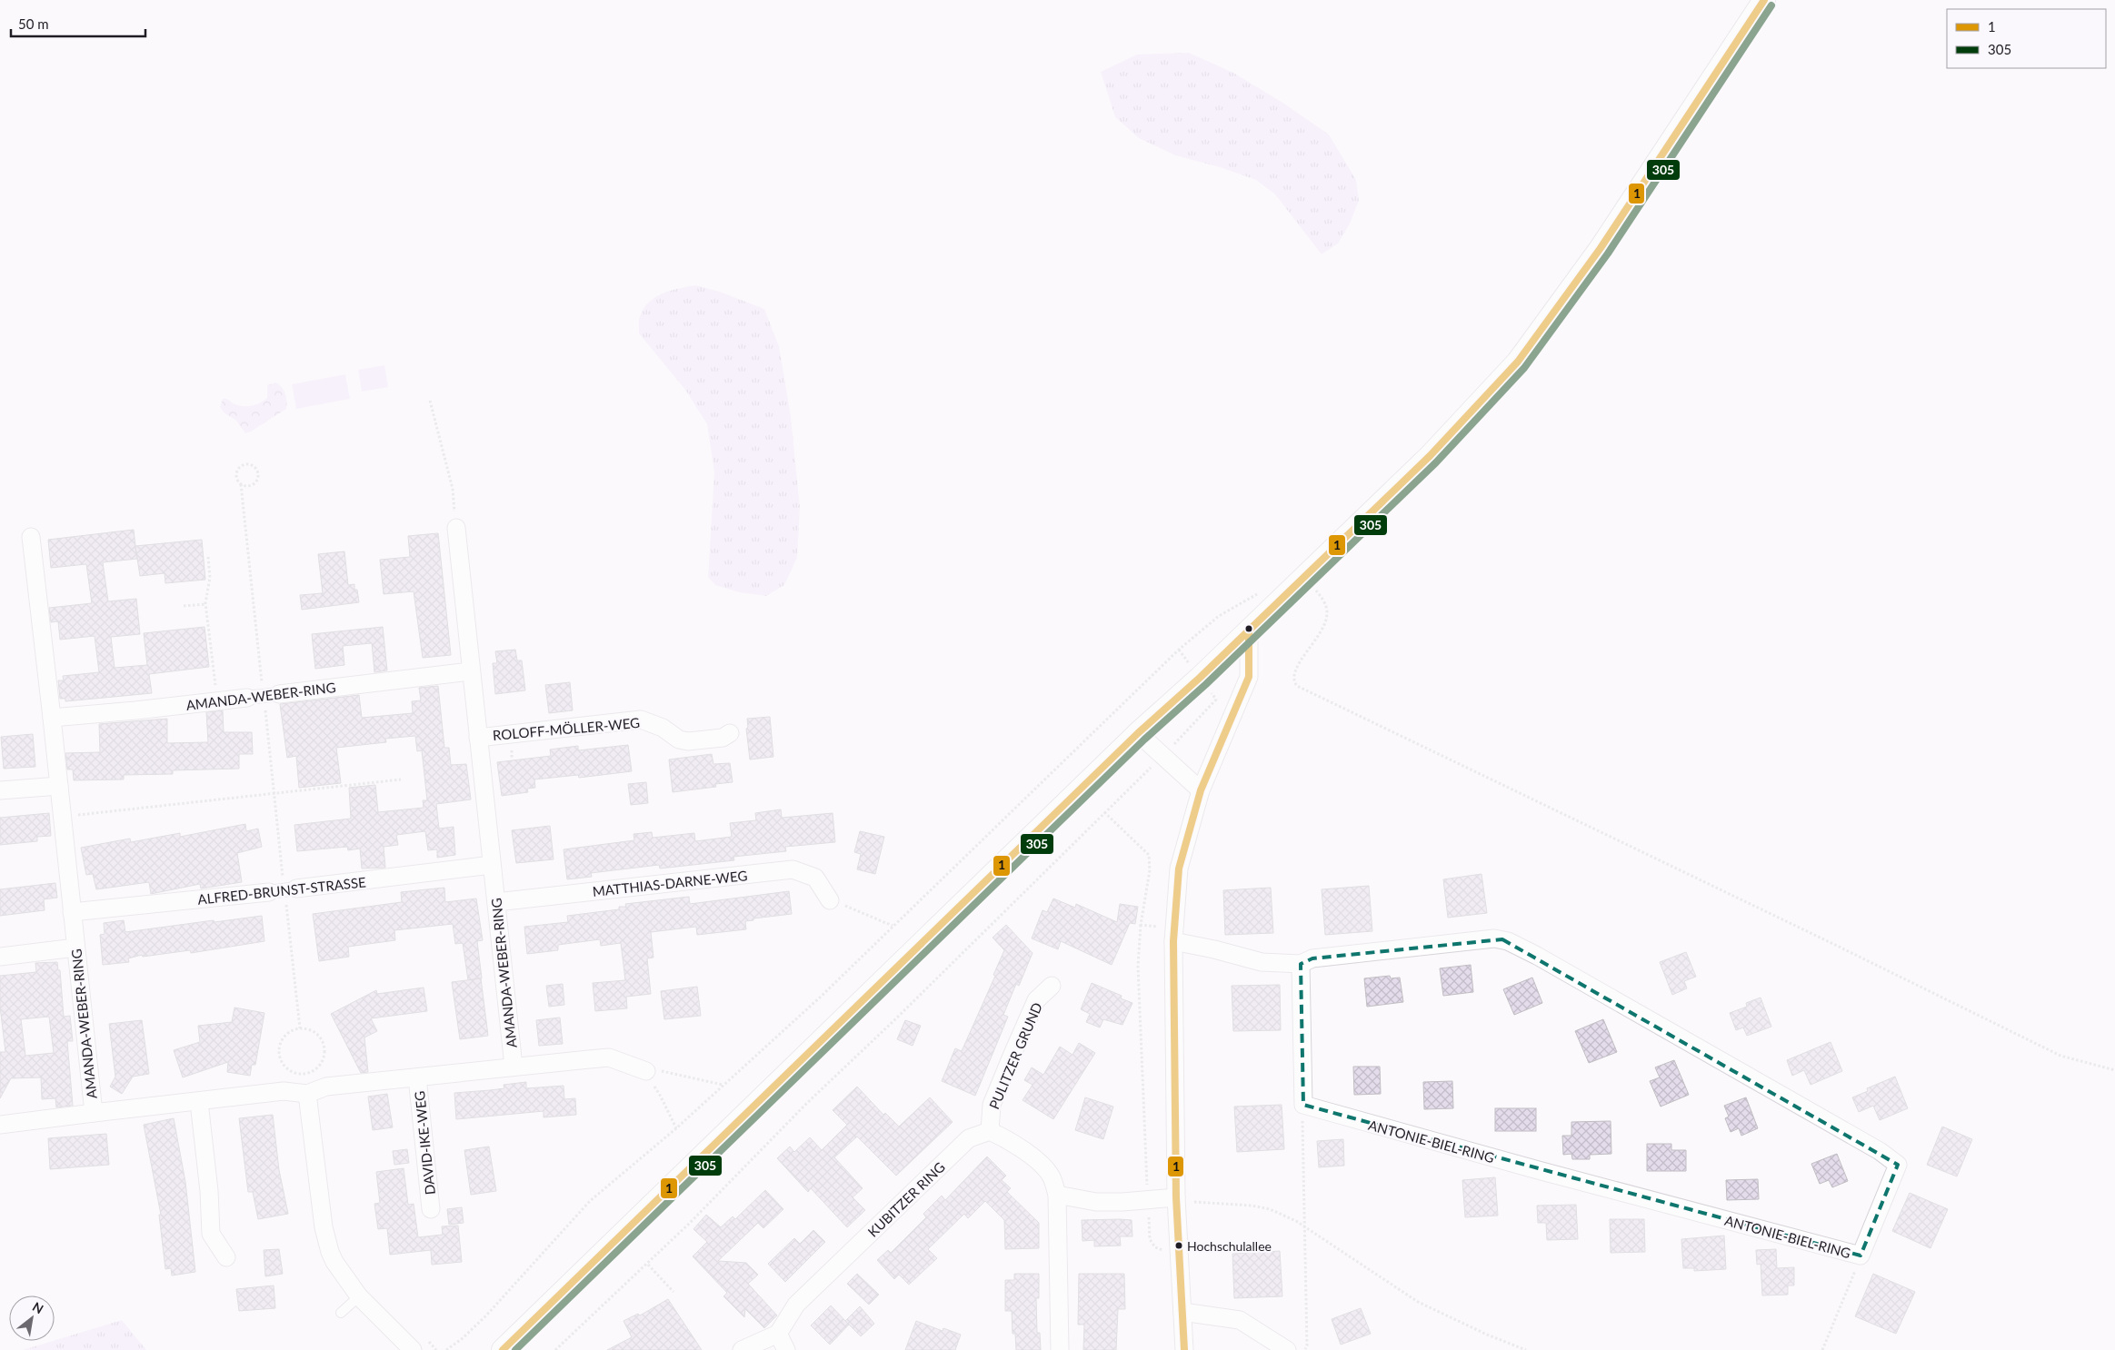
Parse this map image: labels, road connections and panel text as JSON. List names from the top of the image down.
{
  "streets": {
    "street": [
      "AMANDA-WEBER-RING",
      "ROLOFF-MÖLLER-WEG",
      "MATTHIAS-DARNE-WEG",
      "ALFRED-BRUNST-STRASSE",
      "PULITZER GRUND",
      "ANTONIE-BIEL-RING",
      "DAVID-IKE-WEG",
      "KUBITZER RING"
    ]
  },
  "crossings": [
    ["AMANDA-WEBER-RING", "ROLOFF-MÖLLER-WEG"],
    ["AMANDA-WEBER-RING", "MATTHIAS-DARNE-WEG"],
    ["AMANDA-WEBER-RING", "ALFRED-BRUNST-STRASSE"],
    ["AMANDA-WEBER-RING", "DAVID-IKE-WEG"],
    ["PULITZER GRUND", "KUBITZER RING"]
  ],
  "places": ["Hochschulallee"],
  "lines": ["transit line 1", "transit line 305"],
  "legend": ["1", "305"],
  "scale_bar": "50 m",
  "north": "top right"
}
